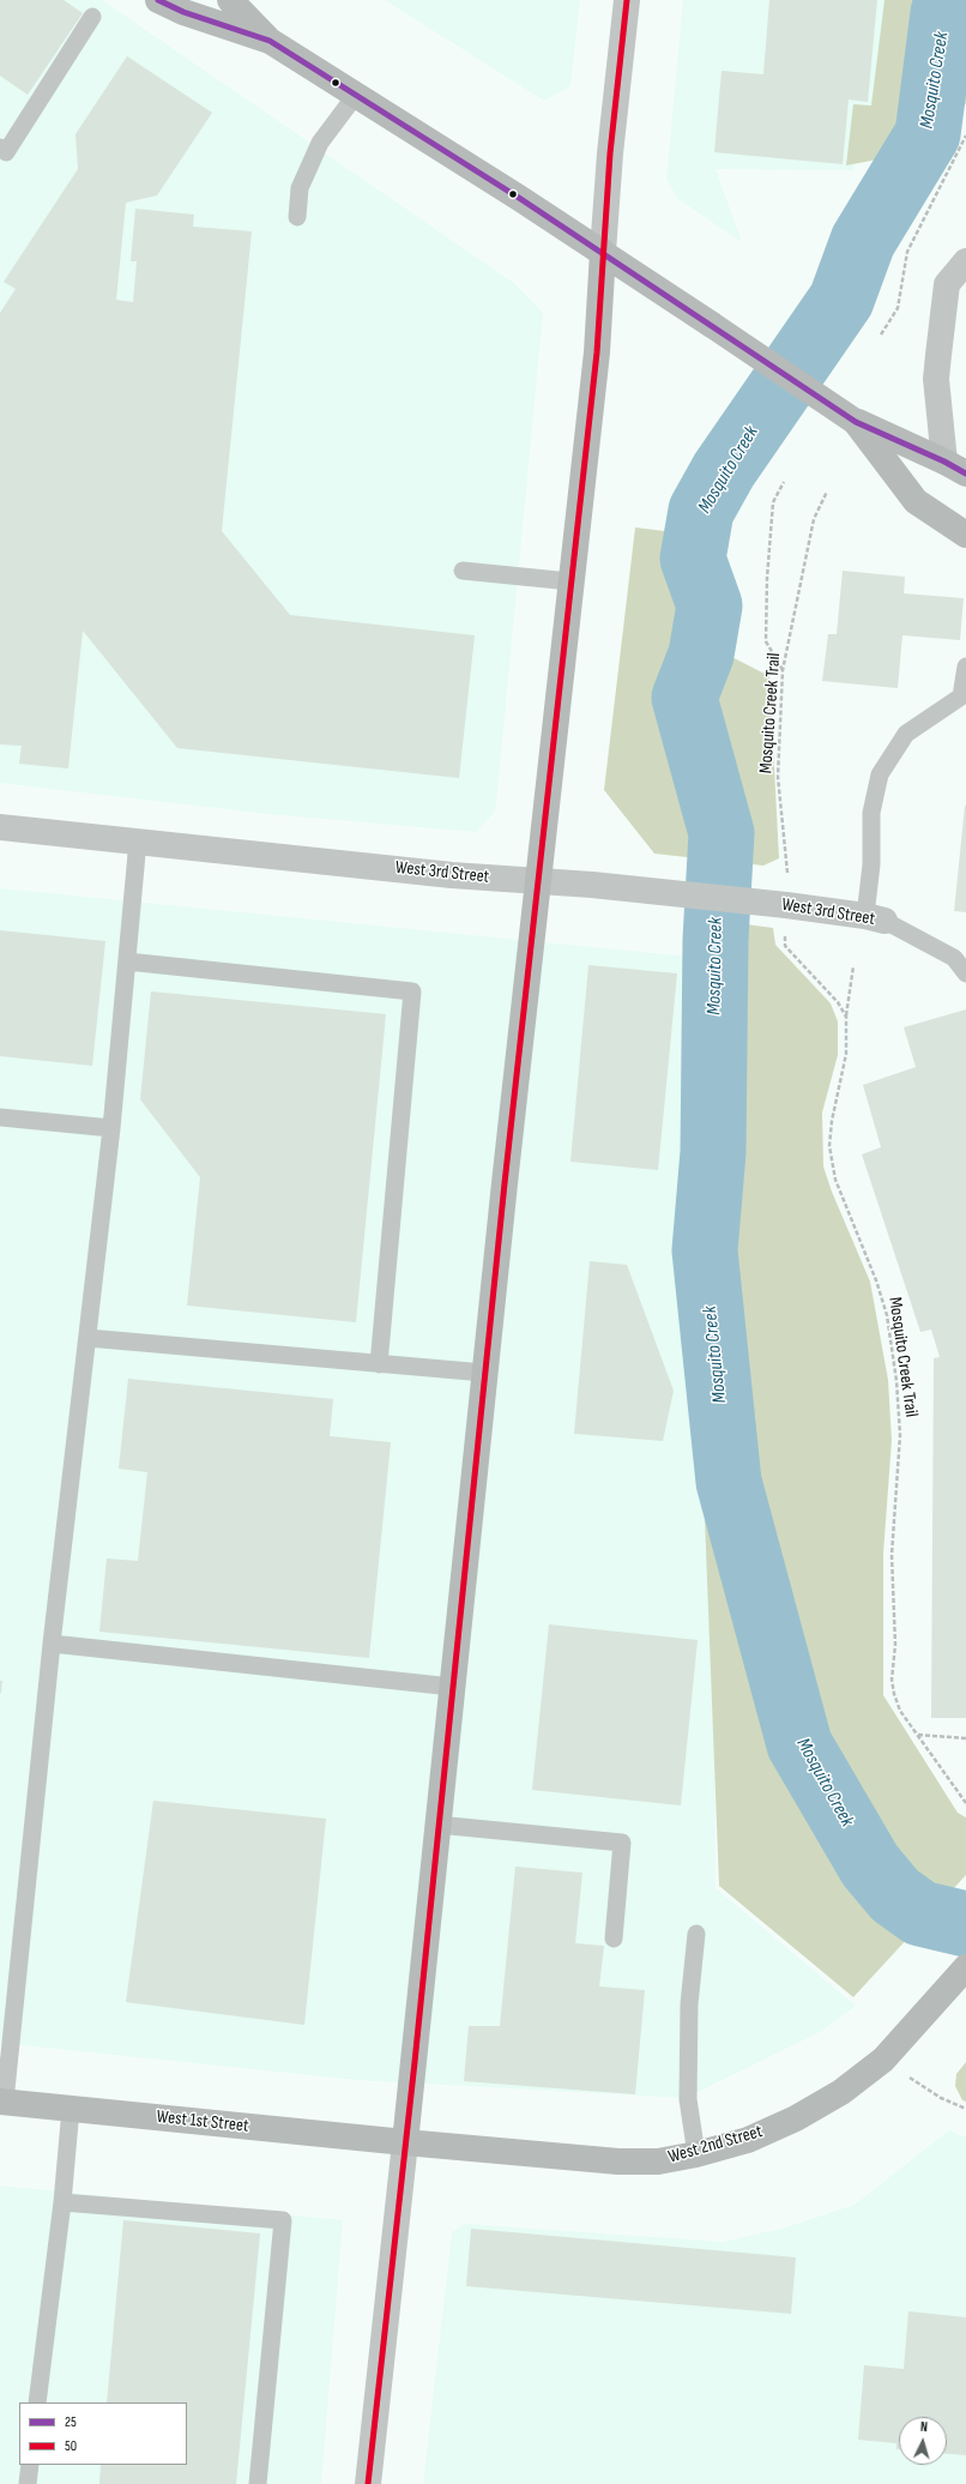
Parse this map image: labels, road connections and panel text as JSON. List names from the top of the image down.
{
  "streets": {
    "main road": ["West 1st Street", "West 2nd Street"],
    "street": ["West 3rd Street"],
    "path": ["Mosquito Creek Trail"]
  },
  "crossings": [
    ["West 1st Street", "West 2nd Street"]
  ],
  "water": ["Mosquito Creek"],
  "lines": ["transit line 25", "transit line 50"],
  "legend": ["25", "50"],
  "north": "top"
}
